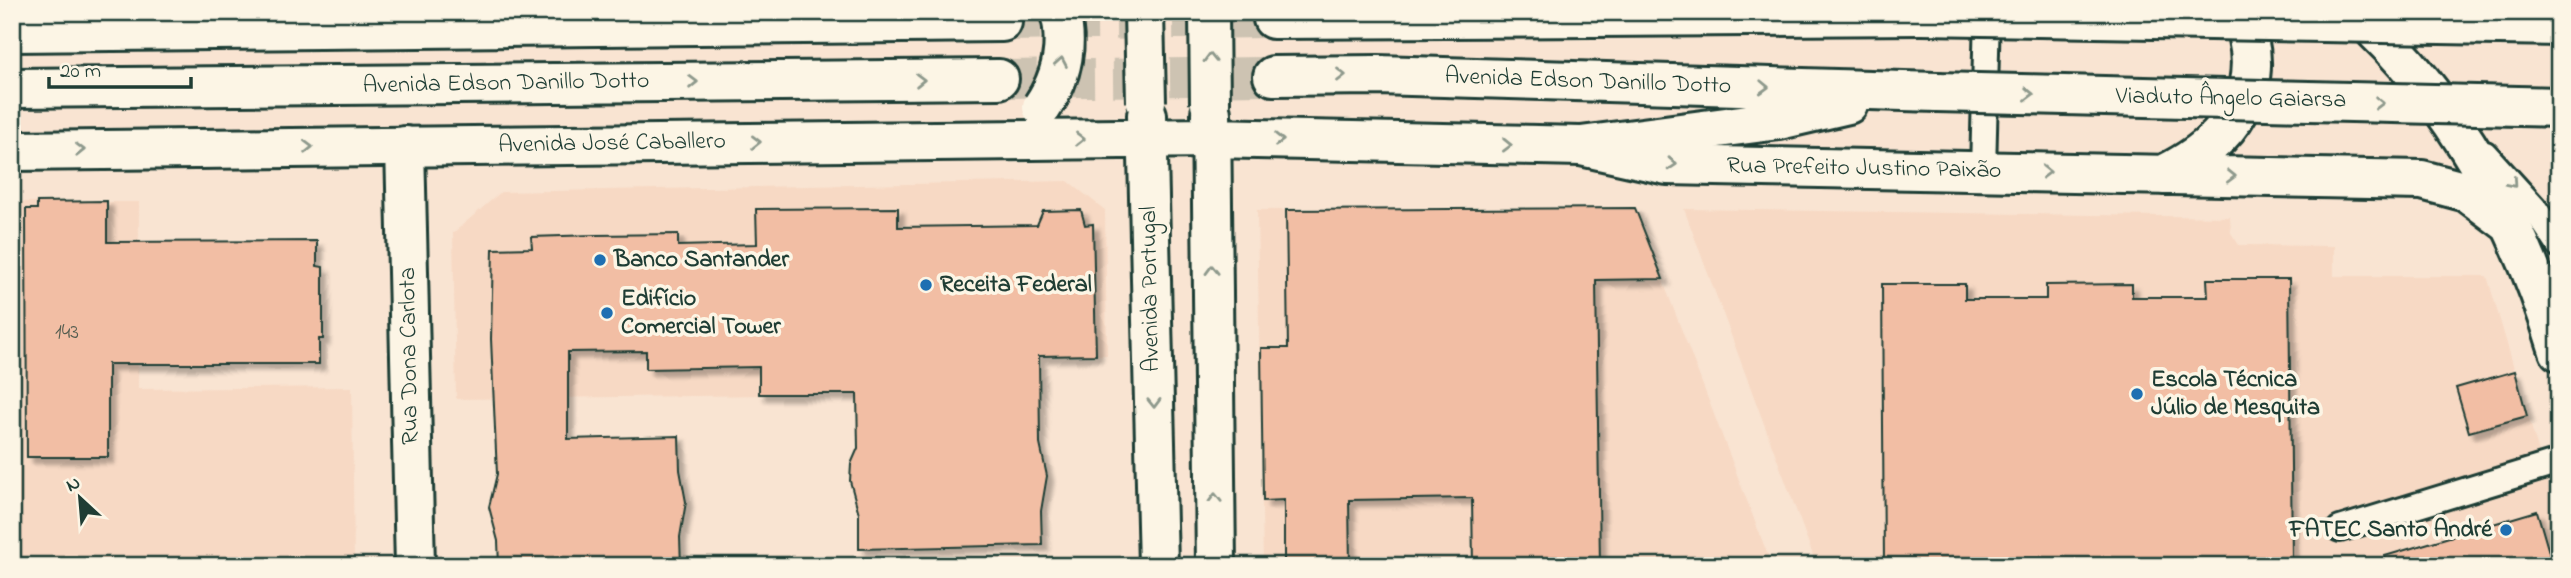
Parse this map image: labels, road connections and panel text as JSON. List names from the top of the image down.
{
  "streets": {
    "main road": [
      "Avenida Edson Danillo Dotto",
      "Viaduto Ângelo Gaiarsa",
      "Avenida José Caballero",
      "Rua Prefeito Justino Paixão",
      "Avenida Portugal",
      "Rua Dona Carlota"
    ]
  },
  "crossings": [
    ["Avenida Edson Danillo Dotto", "Viaduto Ângelo Gaiarsa"],
    ["Avenida José Caballero", "Rua Prefeito Justino Paixão"],
    ["Avenida José Caballero", "Avenida Portugal"],
    ["Avenida José Caballero", "Rua Dona Carlota"]
  ],
  "places": [
    "Banco Santander",
    "Receita Federal",
    "Edifício Comercial Tower",
    "Escola Técnica Júlio de Mesquita",
    "FATEC Santo André"
  ],
  "house_numbers": ["143"],
  "scale_bar": "20 m",
  "north": "top left"
}
